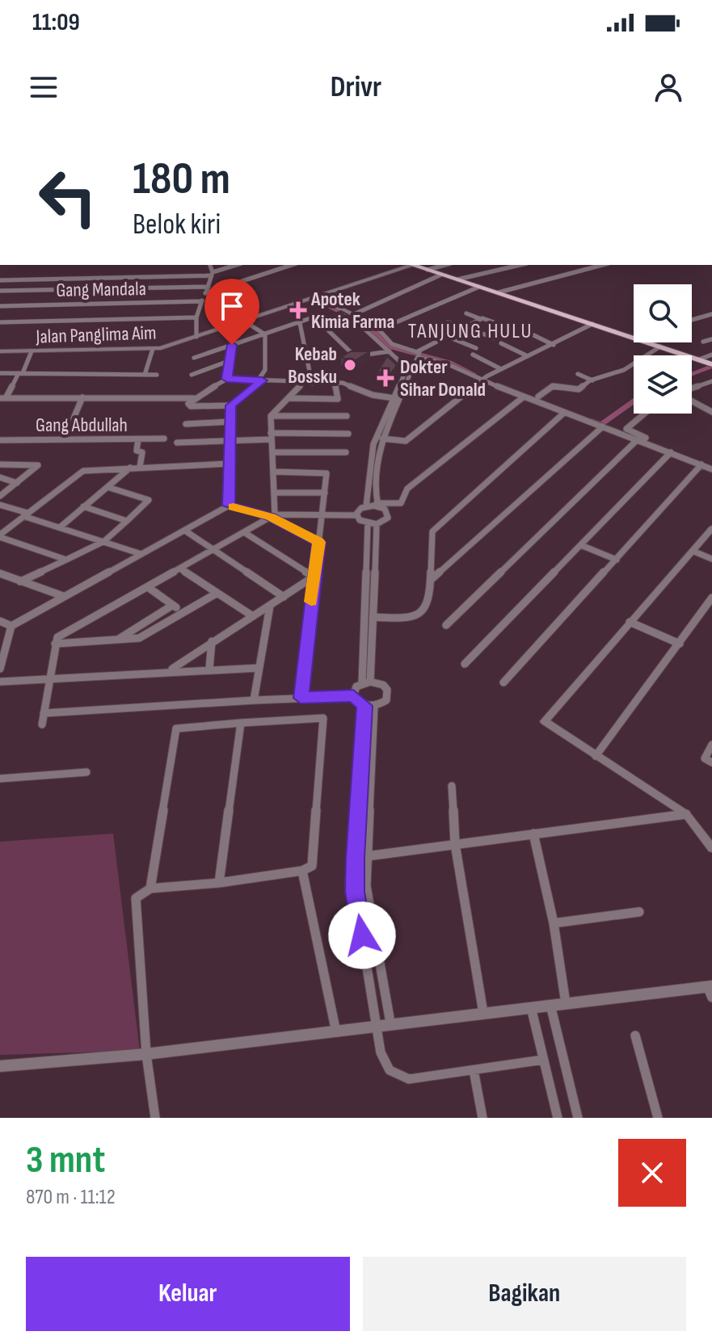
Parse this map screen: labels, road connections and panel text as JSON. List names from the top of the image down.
{
  "streets": {
    "street": ["Gang Mandala", "Jalan Panglima Aim", "Gang Abdullah"]
  },
  "districts": ["TANJUNG HULU"],
  "places": {
    "health": ["Apotek Kimia Farma", "Dokter Sihar Donald"],
    "other": ["Kebab Bossku"]
  },
  "page": {
    "status": "11:09",
    "header": "Drivr",
    "turn": ["180 m", "Belok kiri"],
    "heading": ["3 mnt", "870 m · 11:12"],
    "buttons": ["Keluar", "Bagikan"]
  }
}
